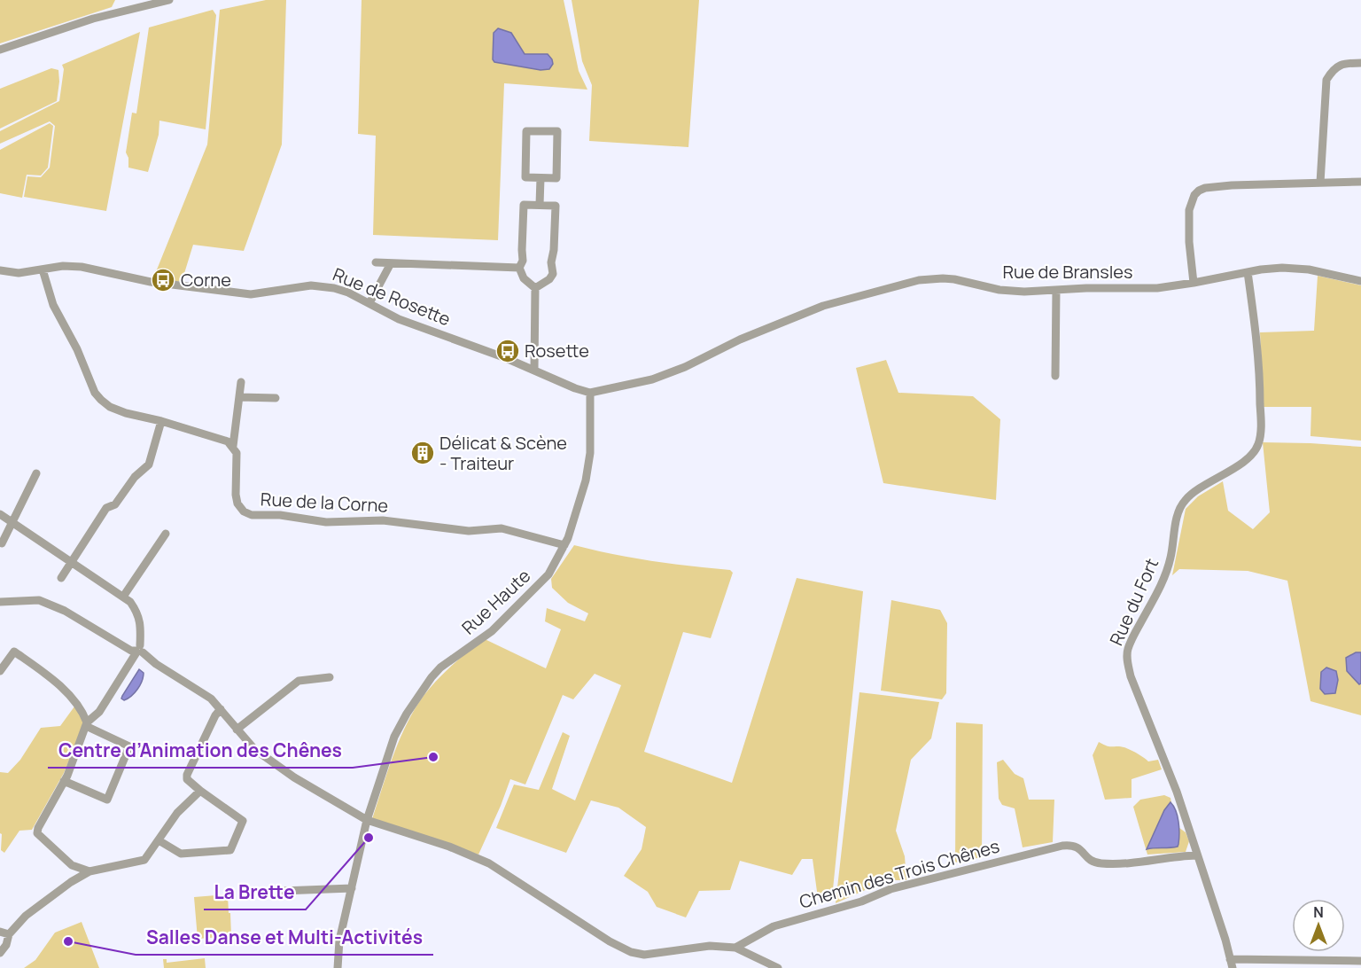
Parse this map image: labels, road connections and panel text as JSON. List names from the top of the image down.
{
  "streets": {
    "street": [
      "Rue de Bransles",
      "Rue de Rosette",
      "Rue de la Corne",
      "Rue Haute",
      "Rue du Fort",
      "Chemin des Trois Chênes"
    ]
  },
  "crossings": [
    ["Rue de Bransles", "Rue de Rosette"],
    ["Rue de Bransles", "Rue Haute"],
    ["Rue de Bransles", "Rue du Fort"],
    ["Rue de Rosette", "Rue Haute"],
    ["Rue de la Corne", "Rue Haute"],
    ["Rue du Fort", "Chemin des Trois Chênes"]
  ],
  "places": {
    "bus stop": ["Corne", "Rosette"],
    "building": ["Délicat & Scène - Traiteur"],
    "other": ["Centre d’Animation des Chênes", "La Brette", "Salles Danse et Multi-Activités"]
  },
  "north": "top"
}
